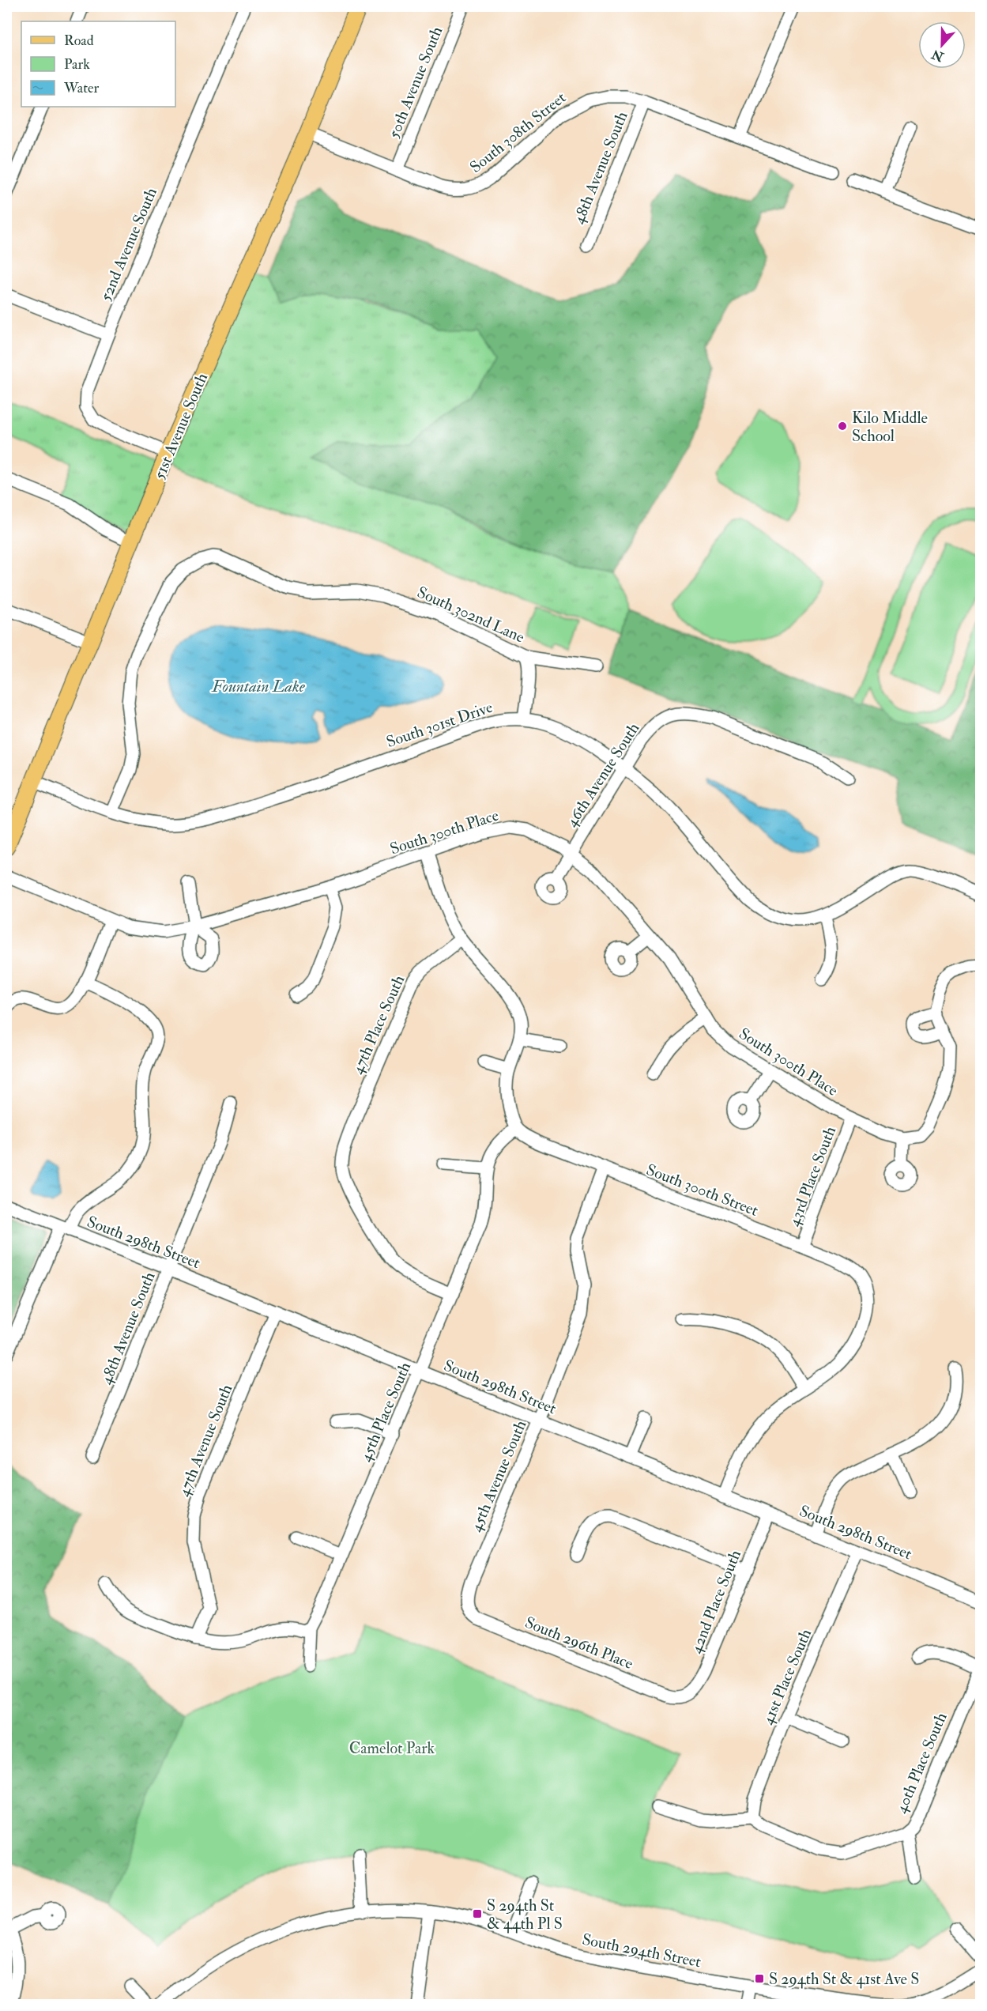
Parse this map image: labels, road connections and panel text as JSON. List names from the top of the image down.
{
  "streets": {
    "main road": ["51st Avenue South"],
    "street": [
      "50th Avenue South",
      "South 308th Street",
      "48th Avenue South",
      "52nd Avenue South",
      "South 302nd Lane",
      "South 301st Drive",
      "46th Avenue South",
      "South 300th Place",
      "47th Place South",
      "43rd Place South",
      "South 300th Street",
      "South 298th Street",
      "45th Place South",
      "47th Avenue South",
      "45th Avenue South",
      "42nd Place South",
      "South 296th Place",
      "41st Place South",
      "40th Place South",
      "South 294th Street"
    ]
  },
  "crossings": [
    ["50th Avenue South", "South 308th Street"],
    ["South 308th Street", "48th Avenue South"],
    ["South 308th Street", "51st Avenue South"],
    ["48th Avenue South", "South 298th Street"],
    ["52nd Avenue South", "51st Avenue South"],
    ["51st Avenue South", "South 301st Drive"],
    ["South 302nd Lane", "South 301st Drive"],
    ["South 301st Drive", "46th Avenue South"],
    ["46th Avenue South", "South 300th Place"],
    ["South 300th Place", "43rd Place South"],
    ["47th Place South", "45th Place South"],
    ["43rd Place South", "South 300th Street"],
    ["South 300th Street", "45th Place South"],
    ["South 300th Street", "45th Avenue South"],
    ["South 298th Street", "45th Place South"],
    ["South 298th Street", "47th Avenue South"],
    ["South 298th Street", "45th Avenue South"],
    ["South 298th Street", "42nd Place South"],
    ["South 298th Street", "41st Place South"],
    ["45th Avenue South", "South 296th Place"],
    ["42nd Place South", "South 296th Place"]
  ],
  "water": ["Fountain Lake"],
  "parks": ["Camelot Park"],
  "places": {
    "other": ["Kilo Middle School"],
    "transit": ["S 294th St & 44th Pl S", "S 294th St & 41st Ave S"]
  },
  "legend": ["Road", "Park", "Water"],
  "north": "bottom"
}
